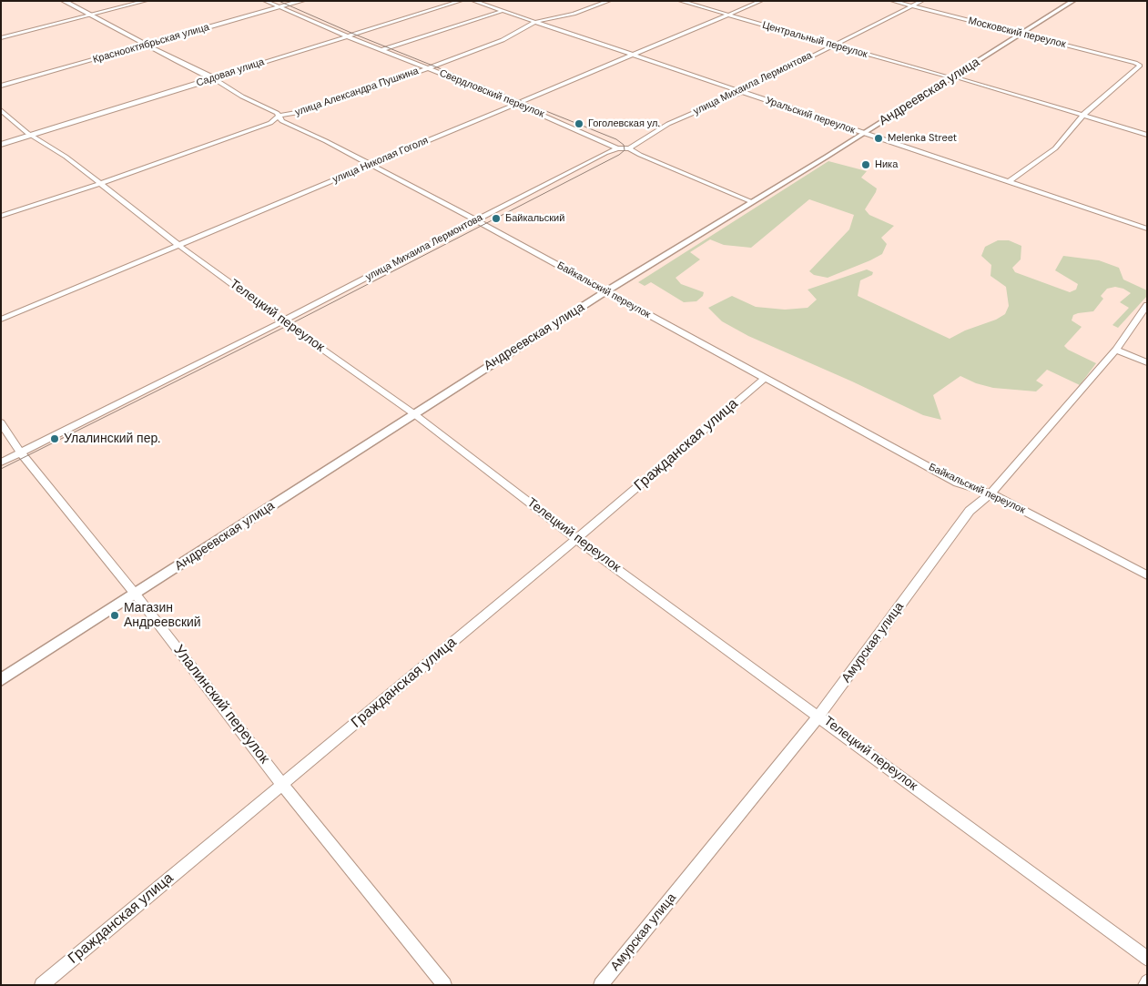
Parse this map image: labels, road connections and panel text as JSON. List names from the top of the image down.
{
  "streets": {
    "main road": ["Краснооктябрьская улица", "Садовая улица", "Байкальский переулок"],
    "street": [
      "Московский переулок",
      "Центральный переулок",
      "улица Михаила Лермонтова",
      "улица Александра Пушкина",
      "Андреевская улица",
      "Свердловский переулок",
      "Уральский переулок",
      "улица Николая Гоголя",
      "Телецкий переулок",
      "Гражданская улица",
      "Амурская улица",
      "Улалинский переулок"
    ]
  },
  "crossings": [
    ["Московский переулок", "Центральный переулок"],
    ["Московский переулок", "улица Михаила Лермонтова"],
    ["Московский переулок", "Андреевская улица"],
    ["Центральный переулок", "улица Михаила Лермонтова"],
    ["Центральный переулок", "Андреевская улица"],
    ["Центральный переулок", "улица Николая Гоголя"],
    ["Краснооктябрьская улица", "Свердловский переулок"],
    ["Краснооктябрьская улица", "Байкальский переулок"],
    ["Садовая улица", "Свердловский переулок"],
    ["Садовая улица", "Байкальский переулок"],
    ["Садовая улица", "Телецкий переулок"],
    ["улица Михаила Лермонтова", "Свердловский переулок"],
    ["улица Михаила Лермонтова", "Уральский переулок"],
    ["улица Михаила Лермонтова", "Байкальский переулок"],
    ["улица Михаила Лермонтова", "Телецкий переулок"],
    ["улица Михаила Лермонтова", "Улалинский переулок"],
    ["улица Александра Пушкина", "Свердловский переулок"],
    ["улица Александра Пушкина", "Уральский переулок"],
    ["улица Александра Пушкина", "Байкальский переулок"],
    ["улица Александра Пушкина", "Телецкий переулок"],
    ["Андреевская улица", "Уральский переулок"],
    ["Андреевская улица", "Байкальский переулок"],
    ["Андреевская улица", "Телецкий переулок"],
    ["Андреевская улица", "Улалинский переулок"],
    ["Свердловский переулок", "улица Николая Гоголя"],
    ["Уральский переулок", "улица Николая Гоголя"],
    ["улица Николая Гоголя", "Байкальский переулок"],
    ["улица Николая Гоголя", "Телецкий переулок"],
    ["Байкальский переулок", "Гражданская улица"],
    ["Байкальский переулок", "Амурская улица"],
    ["Телецкий переулок", "Гражданская улица"],
    ["Телецкий переулок", "Амурская улица"],
    ["Гражданская улица", "Улалинский переулок"]
  ],
  "places": [
    "Гоголевская ул.",
    "Melenka Street",
    "Ника",
    "Байкальский",
    "Улалинский пер.",
    "Магазин Андреевский"
  ]
}
